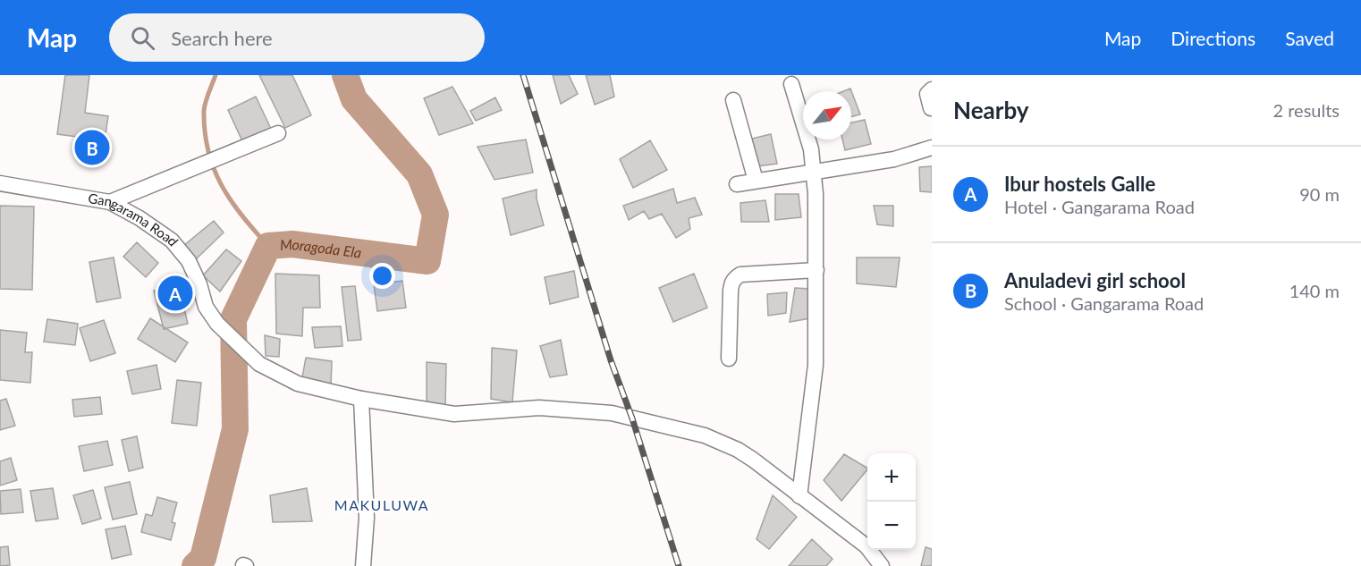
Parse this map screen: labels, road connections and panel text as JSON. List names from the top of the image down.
{
  "streets": {
    "street": ["Gangarama Road"]
  },
  "districts": ["MAKULUWA"],
  "water": ["Moragoda Ela"],
  "north": "top right",
  "page": {
    "header": "Map",
    "search": "Search here",
    "nav": ["Map", "Directions", "Saved"],
    "heading": ["Nearby", "2 results"],
    "pins": ["B", "A"],
    "list": [
      {
        "mark": "A",
        "name": "Ibur hostels Galle",
        "note": "Hotel · Gangarama Road",
        "value": "90 m"
      },
      {
        "mark": "B",
        "name": "Anuladevi girl school",
        "note": "School · Gangarama Road",
        "value": "140 m"
      }
    ],
    "map_buttons": ["+", "−"]
  }
}
